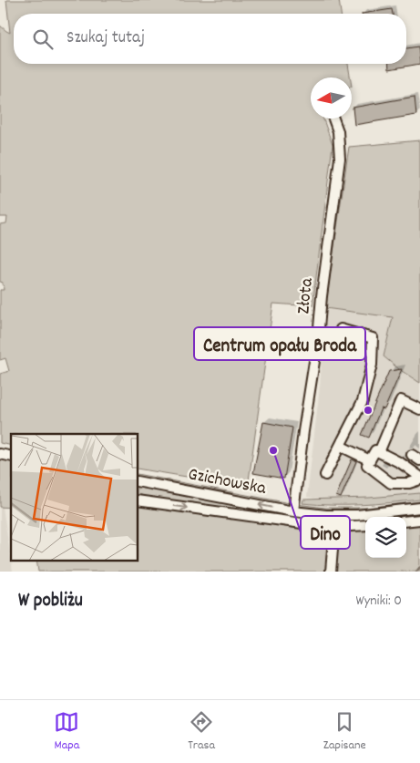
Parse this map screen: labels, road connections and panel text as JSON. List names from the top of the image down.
{
  "streets": {
    "street": ["Złota", "Gzichowska"]
  },
  "crossings": [
    ["Złota", "Gzichowska"]
  ],
  "places": ["Centrum opału Broda", "Dino"],
  "north": "left",
  "page": {
    "search": "Szukaj tutaj",
    "heading": ["W pobliżu", "Wyniki: 0"],
    "nav": ["Mapa", "Trasa", "Zapisane"]
  }
}
